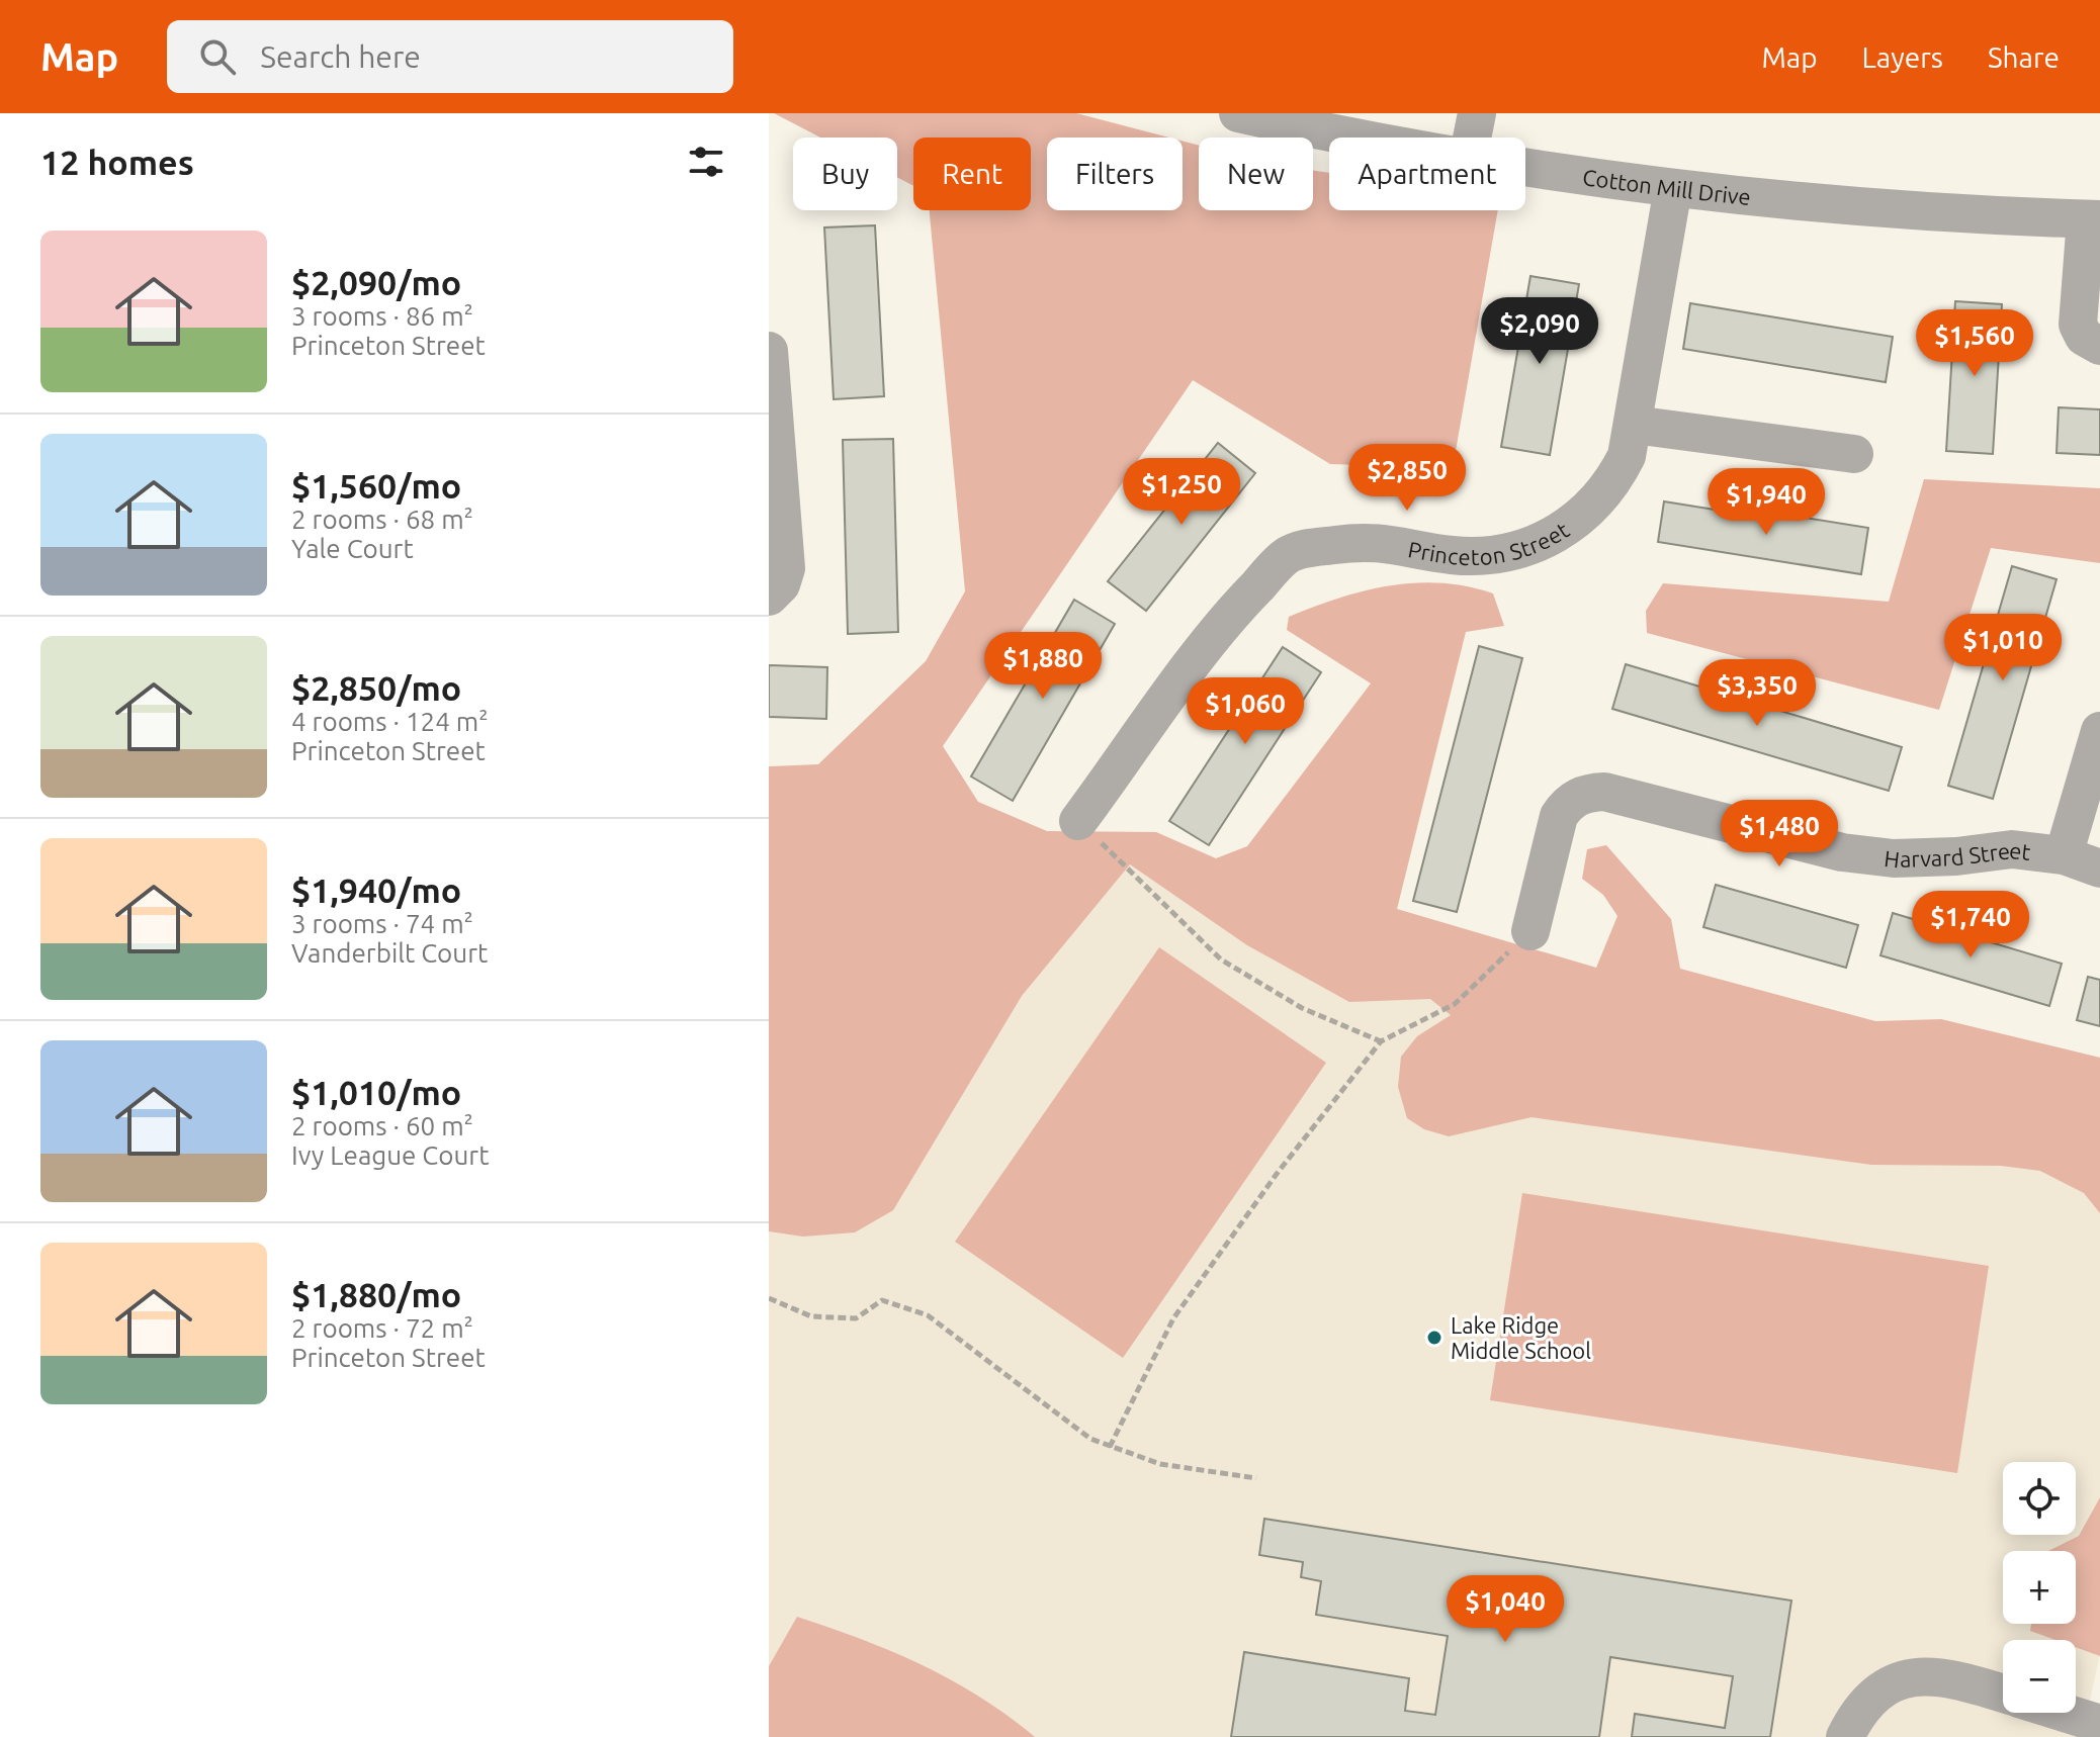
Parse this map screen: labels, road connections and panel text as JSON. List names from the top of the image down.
{
  "streets": {
    "street": ["Cotton Mill Drive", "Princeton Street", "Harvard Street"]
  },
  "crossings": [
    ["Cotton Mill Drive", "Princeton Street"]
  ],
  "places": ["Lake Ridge Middle School"],
  "page": {
    "header": "Map",
    "search": "Search here",
    "nav": ["Map", "Layers", "Share"],
    "heading": "12 homes",
    "chip": [
      "Buy",
      "Rent",
      "Filters",
      "New",
      "Apartment"
    ],
    "list": [
      {
        "name": "$2,090/mo",
        "note": "3 rooms · 86 m² · Princeton Street"
      },
      {
        "name": "$1,560/mo",
        "note": "2 rooms · 68 m² · Yale Court"
      },
      {
        "name": "$2,850/mo",
        "note": "4 rooms · 124 m² · Princeton Street"
      },
      {
        "name": "$1,940/mo",
        "note": "3 rooms · 74 m² · Vanderbilt Court"
      },
      {
        "name": "$1,010/mo",
        "note": "2 rooms · 60 m² · Ivy League Court"
      },
      {
        "name": "$1,880/mo",
        "note": "2 rooms · 72 m² · Princeton Street"
      }
    ],
    "price": [
      "$2,090",
      "$1,560",
      "$2,850",
      "$1,250",
      "$1,940",
      "$1,010",
      "$1,880",
      "$3,350",
      "$1,060",
      "$1,480",
      "$1,740",
      "$1,040"
    ],
    "map_buttons": ["+", "−"]
  }
}
